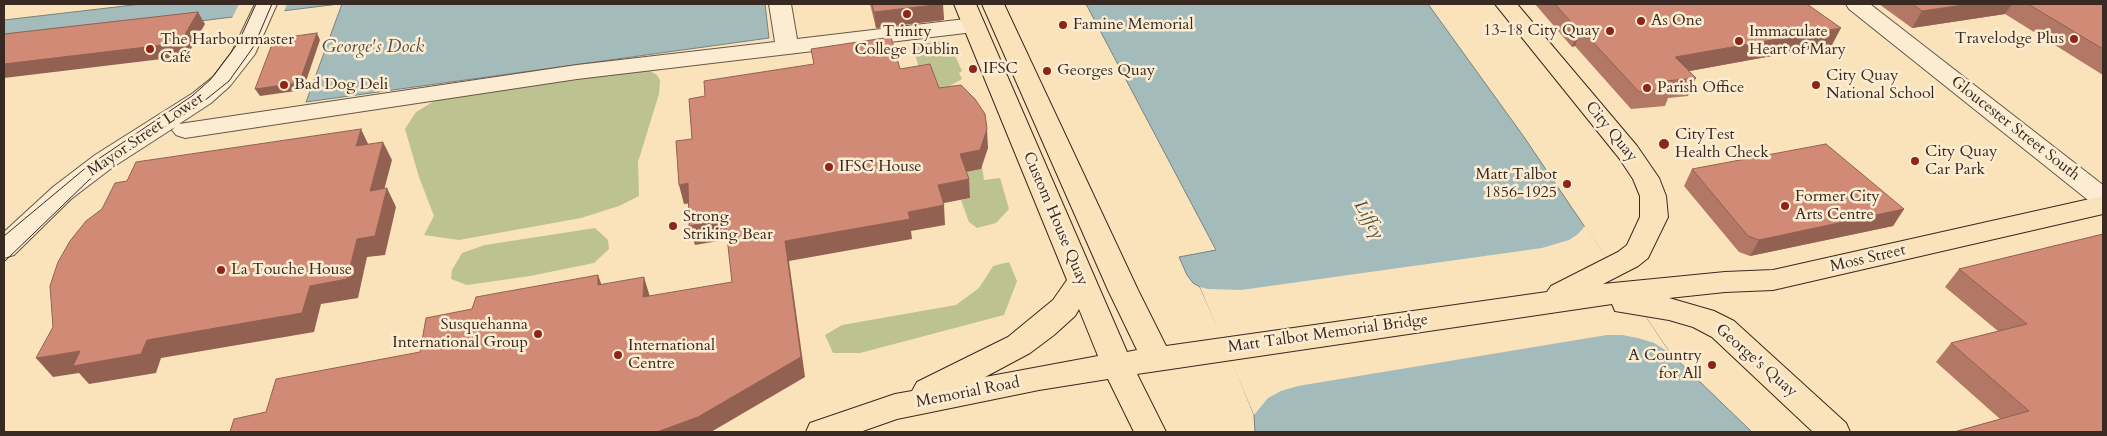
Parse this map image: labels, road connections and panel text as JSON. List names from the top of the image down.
{
  "streets": {
    "main road": [
      "City Quay",
      "Custom House Quay",
      "Moss Street",
      "Matt Talbot Memorial Bridge",
      "George's Quay",
      "Memorial Road"
    ],
    "street": ["Gloucester Street South", "Mayor Street Lower"]
  },
  "crossings": [
    ["City Quay", "Matt Talbot Memorial Bridge"],
    ["Custom House Quay", "Matt Talbot Memorial Bridge"],
    ["Custom House Quay", "Memorial Road"],
    ["Moss Street", "Matt Talbot Memorial Bridge"],
    ["Moss Street", "George's Quay"],
    ["Matt Talbot Memorial Bridge", "George's Quay"],
    ["Matt Talbot Memorial Bridge", "Memorial Road"]
  ],
  "water": ["George's Dock", "Liffey"],
  "places": [
    "Trinity College Dublin",
    "As One",
    "Famine Memorial",
    "13-18 City Quay",
    "Travelodge Plus",
    "Immaculate Heart of Mary",
    "The Harbourmaster Café",
    "IFSC",
    "Georges Quay",
    "Bad Dog Deli",
    "City Quay National School",
    "Parish Office",
    "CityTest Health Check",
    "City Quay Car Park",
    "IFSC House",
    "Matt Talbot 1856-1925",
    "Former City Arts Centre",
    "Strong Striking Bear",
    "La Touche House",
    "Susquehanna International Group",
    "International Centre",
    "A Country for All"
  ]
}
